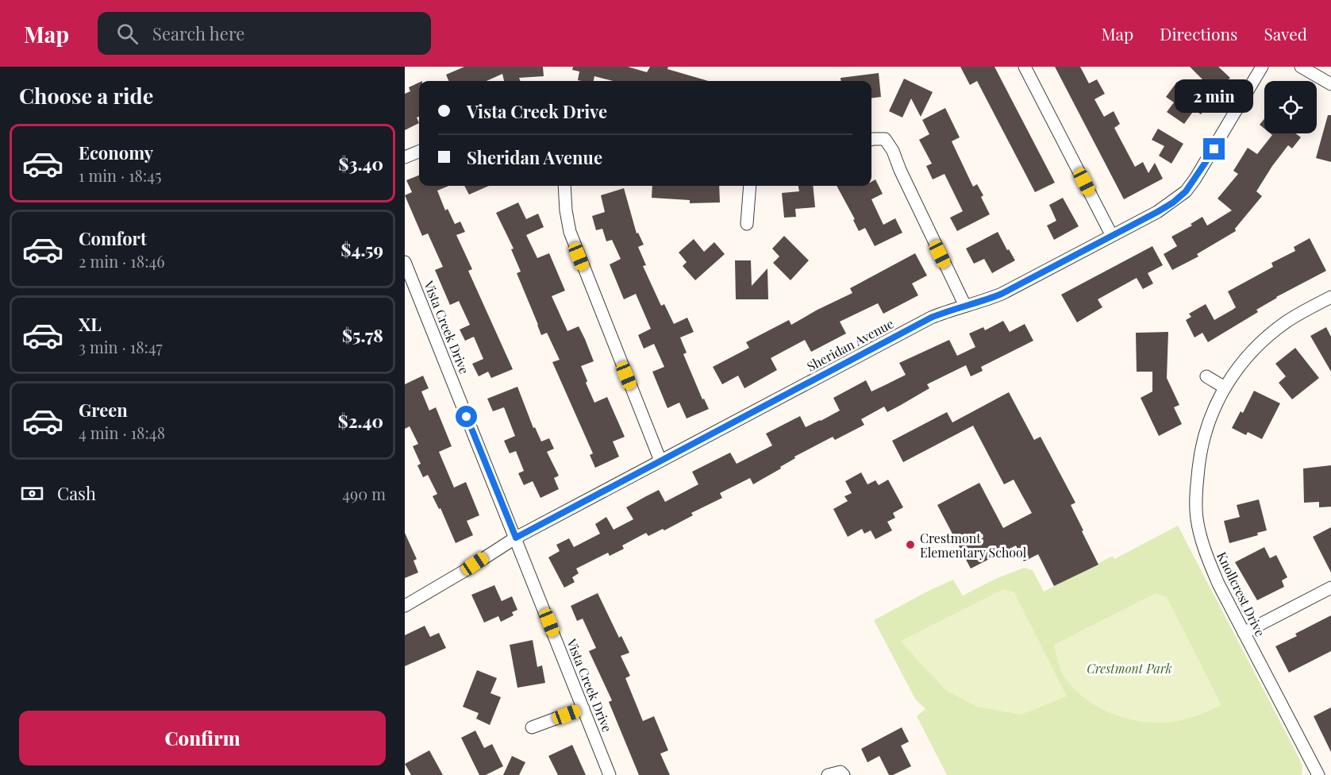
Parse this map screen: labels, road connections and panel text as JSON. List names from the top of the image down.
{
  "streets": {
    "street": ["Vista Creek Drive", "Sheridan Avenue", "Knollcrest Drive"]
  },
  "crossings": [
    ["Vista Creek Drive", "Sheridan Avenue"]
  ],
  "parks": ["Crestmont Park"],
  "places": ["Crestmont Elementary School"],
  "page": {
    "header": "Map",
    "search": "Search here",
    "nav": ["Map", "Directions", "Saved"],
    "heading": "Choose a ride",
    "bubble": "2 min",
    "banner": ["Vista Creek Drive", "Sheridan Avenue"],
    "list": [
      {
        "name": "Economy",
        "note": "1 min · 18:45",
        "value": "$3.40"
      },
      {
        "name": "Comfort",
        "note": "2 min · 18:46",
        "value": "$4.59"
      },
      {
        "name": "XL",
        "note": "3 min · 18:47",
        "value": "$5.78"
      },
      {
        "name": "Green",
        "note": "4 min · 18:48",
        "value": "$2.40"
      }
    ],
    "pay": ["Cash", "490 m"],
    "buttons": "Confirm"
  }
}
